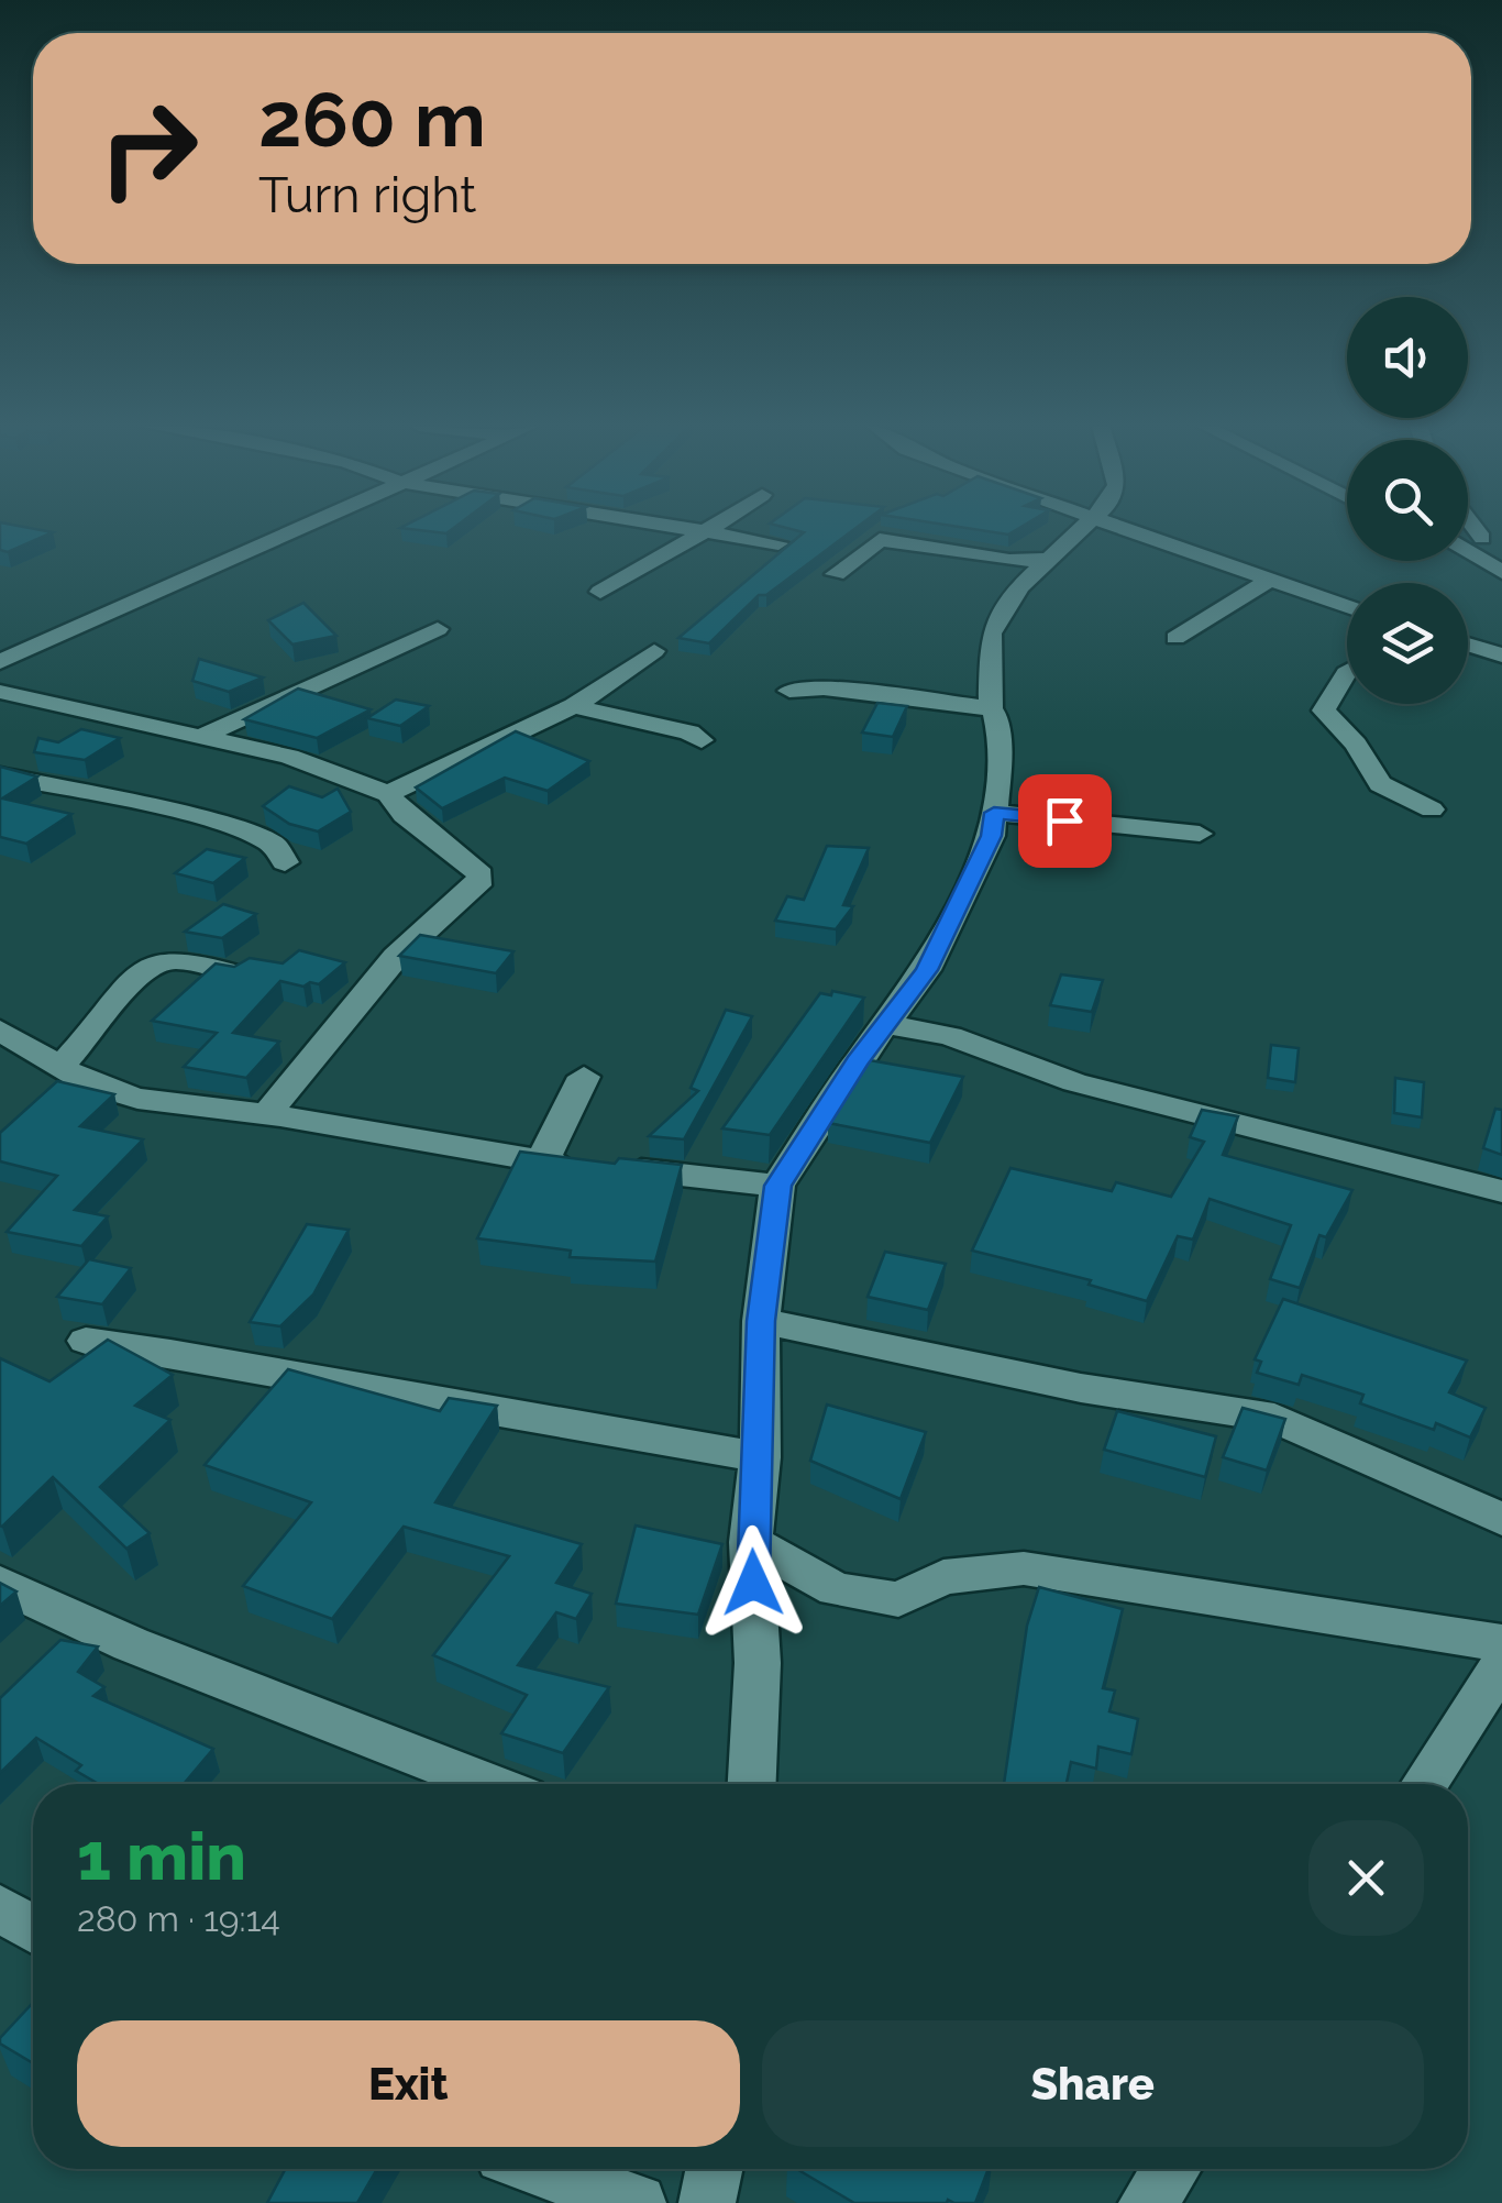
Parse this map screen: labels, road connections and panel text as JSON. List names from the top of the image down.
{
  "page": {
    "turn": ["260 m", "Turn right"],
    "heading": ["1 min", "280 m · 19:14"],
    "buttons": ["Exit", "Share"]
  }
}
